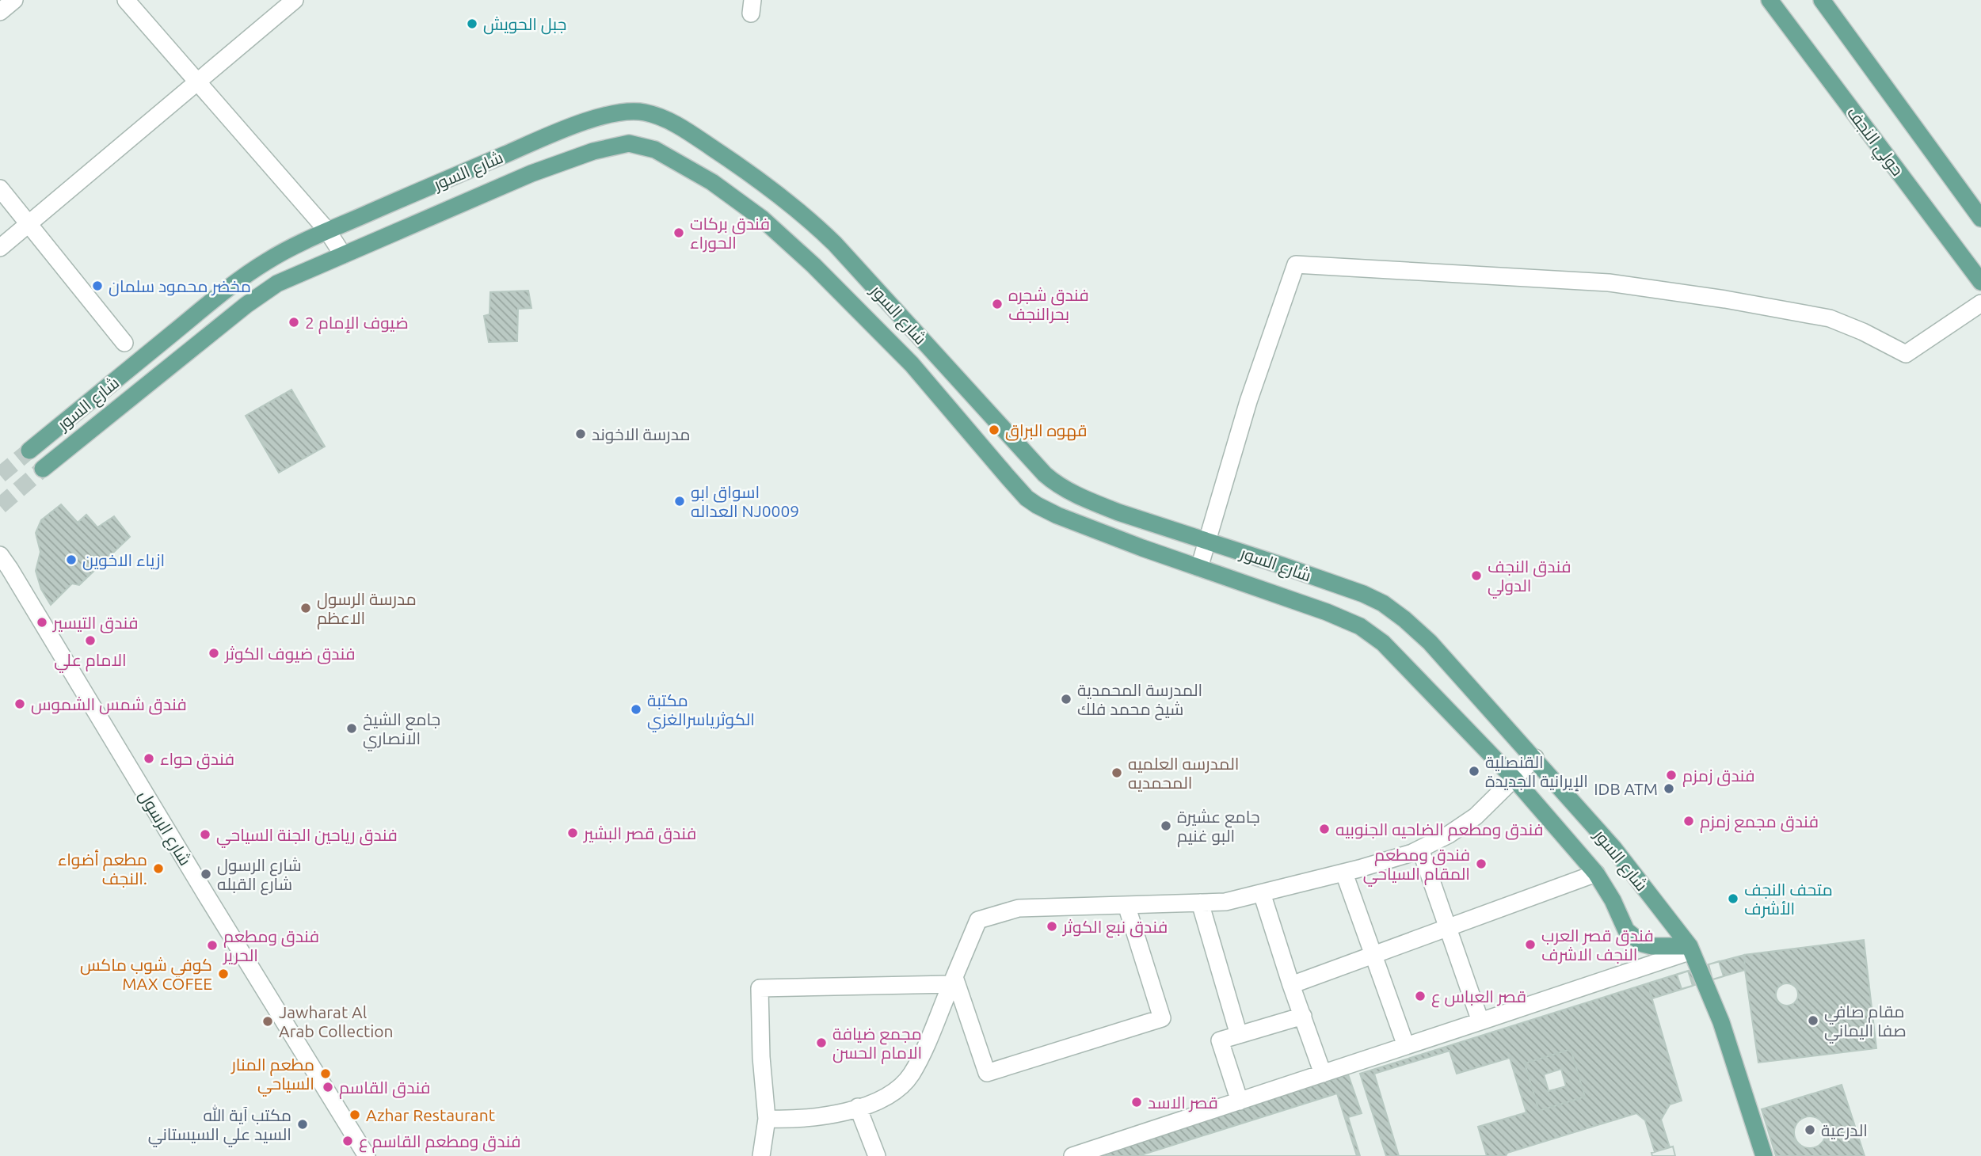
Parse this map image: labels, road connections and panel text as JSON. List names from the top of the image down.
{
  "streets": {
    "main road": ["حولي النجف", "شارع السور"],
    "street": ["شارع الرسول"]
  },
  "places": [
    "جبل الحويش",
    "فندق بركات الحوراء",
    "مخضر محمود سلمان",
    "فندق شجره بحرالنجف",
    "ضيوف الإمام 2",
    "قهوه البراق",
    "مدرسة الاخوند",
    "اسواق ابو العداله NJ0009",
    "ازياء الاخوين",
    "فندق النجف الدولي",
    "مدرسة الرسول الاعظم",
    "فندق التيسير",
    "الامام علي",
    "فندق ضيوف الكوثر",
    "المدرسة المحمدية شيخ محمد فلك",
    "فندق شمس الشموس",
    "مكتبة الكوثرياسرالغزي",
    "جامع الشيخ الانصاري",
    "فندق حواء",
    "القنصلية الإيرانية الجديدة",
    "المدرسه العلمیه المحمدیه",
    "فندق زمزم",
    "IDB ATM",
    "فندق مجمع زمزم",
    "جامع عشيرة البو غنيم",
    "فندق ومطعم الضاحيه الجنوبيه",
    "فندق قصر البشير",
    "فندق رياحين الجنة السياحي",
    "فندق ومطعم المقام السياحي",
    "مطعم أضواء النجف.",
    "شارع الرسول شارع القبله",
    "متحف النجف الأشرف",
    "فندق نبع الكوثر",
    "فندق قصر العرب النجف الاشرف",
    "فندق ومطعم الحرير",
    "كوفي شوب ماكس MAX COFEE",
    "قصر العباس ع",
    "مقام صافي صفا اليماني",
    "Jawharat Al Arab Collection",
    "مجمع ضيافة الامام الحسن",
    "مطعم المنار السياحي",
    "فندق القاسم",
    "قصر الاسد",
    "Azhar Restaurant",
    "مكتب آية الله السيد علي السيستاني",
    "الدرعية",
    "فندق ومطعم القاسم ع"
  ]
}
